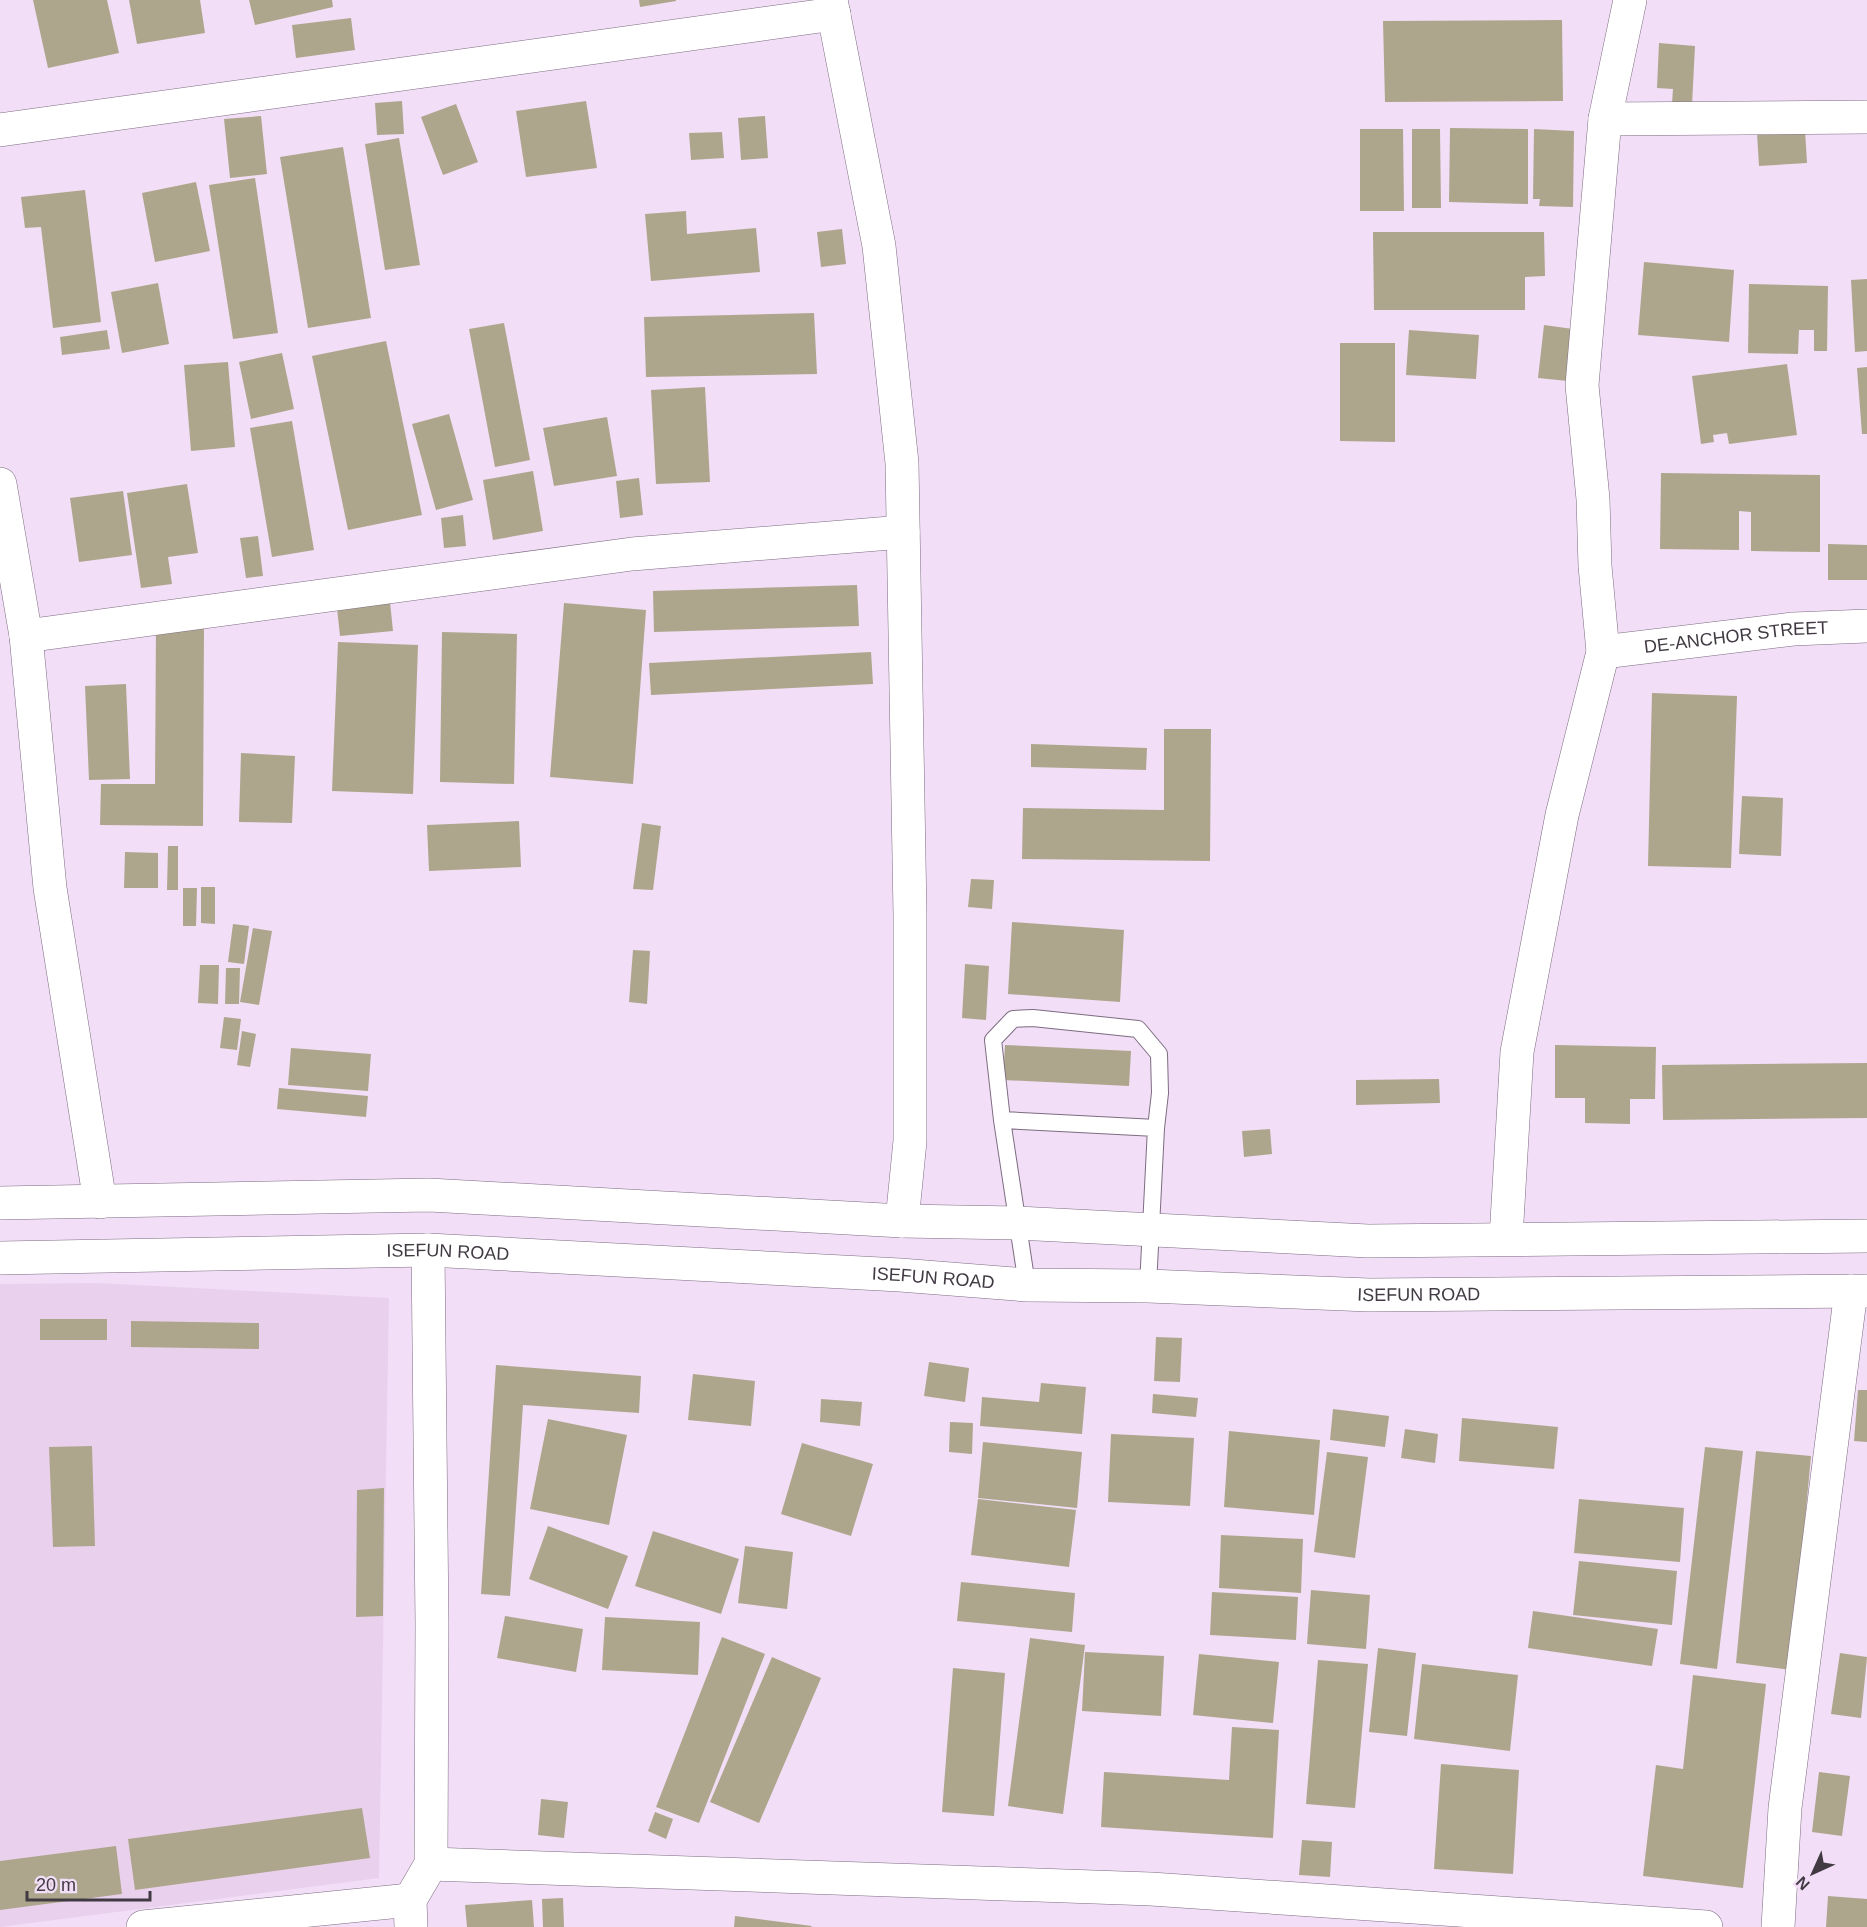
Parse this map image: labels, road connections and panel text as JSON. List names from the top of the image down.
{
  "streets": {
    "street": ["DE-ANCHOR STREET", "ISEFUN ROAD"]
  },
  "scale_bar": "20 m",
  "north": "bottom left"
}
